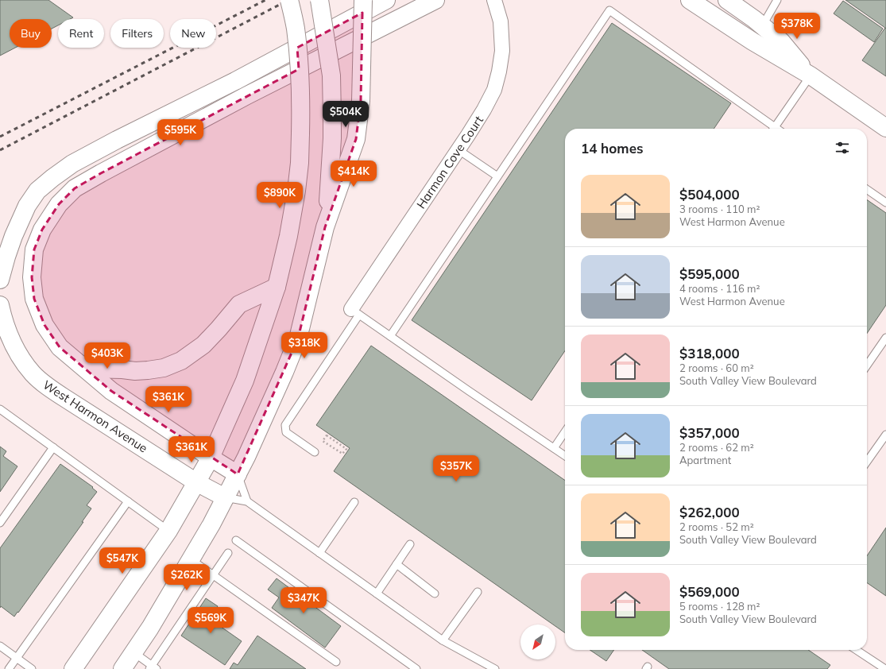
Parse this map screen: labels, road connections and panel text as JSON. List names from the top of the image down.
{
  "streets": {
    "main road": ["West Harmon Avenue"],
    "street": ["Harmon Cove Court"]
  },
  "north": "bottom left",
  "page": {
    "price": [
      "$378K",
      "$504K",
      "$595K",
      "$414K",
      "$890K",
      "$318K",
      "$403K",
      "$361K",
      "$361K",
      "$357K",
      "$547K",
      "$262K",
      "$347K",
      "$569K"
    ],
    "chip": [
      "Buy",
      "Rent",
      "Filters",
      "New"
    ],
    "heading": "14 homes",
    "list": [
      {
        "name": "$504,000",
        "note": "3 rooms · 110 m² · West Harmon Avenue"
      },
      {
        "name": "$595,000",
        "note": "4 rooms · 116 m² · West Harmon Avenue"
      },
      {
        "name": "$318,000",
        "note": "2 rooms · 60 m² · South Valley View Boulevard"
      },
      {
        "name": "$357,000",
        "note": "2 rooms · 62 m² · Apartment"
      },
      {
        "name": "$262,000",
        "note": "2 rooms · 52 m² · South Valley View Boulevard"
      },
      {
        "name": "$569,000",
        "note": "5 rooms · 128 m² · South Valley View Boulevard"
      }
    ]
  }
}
